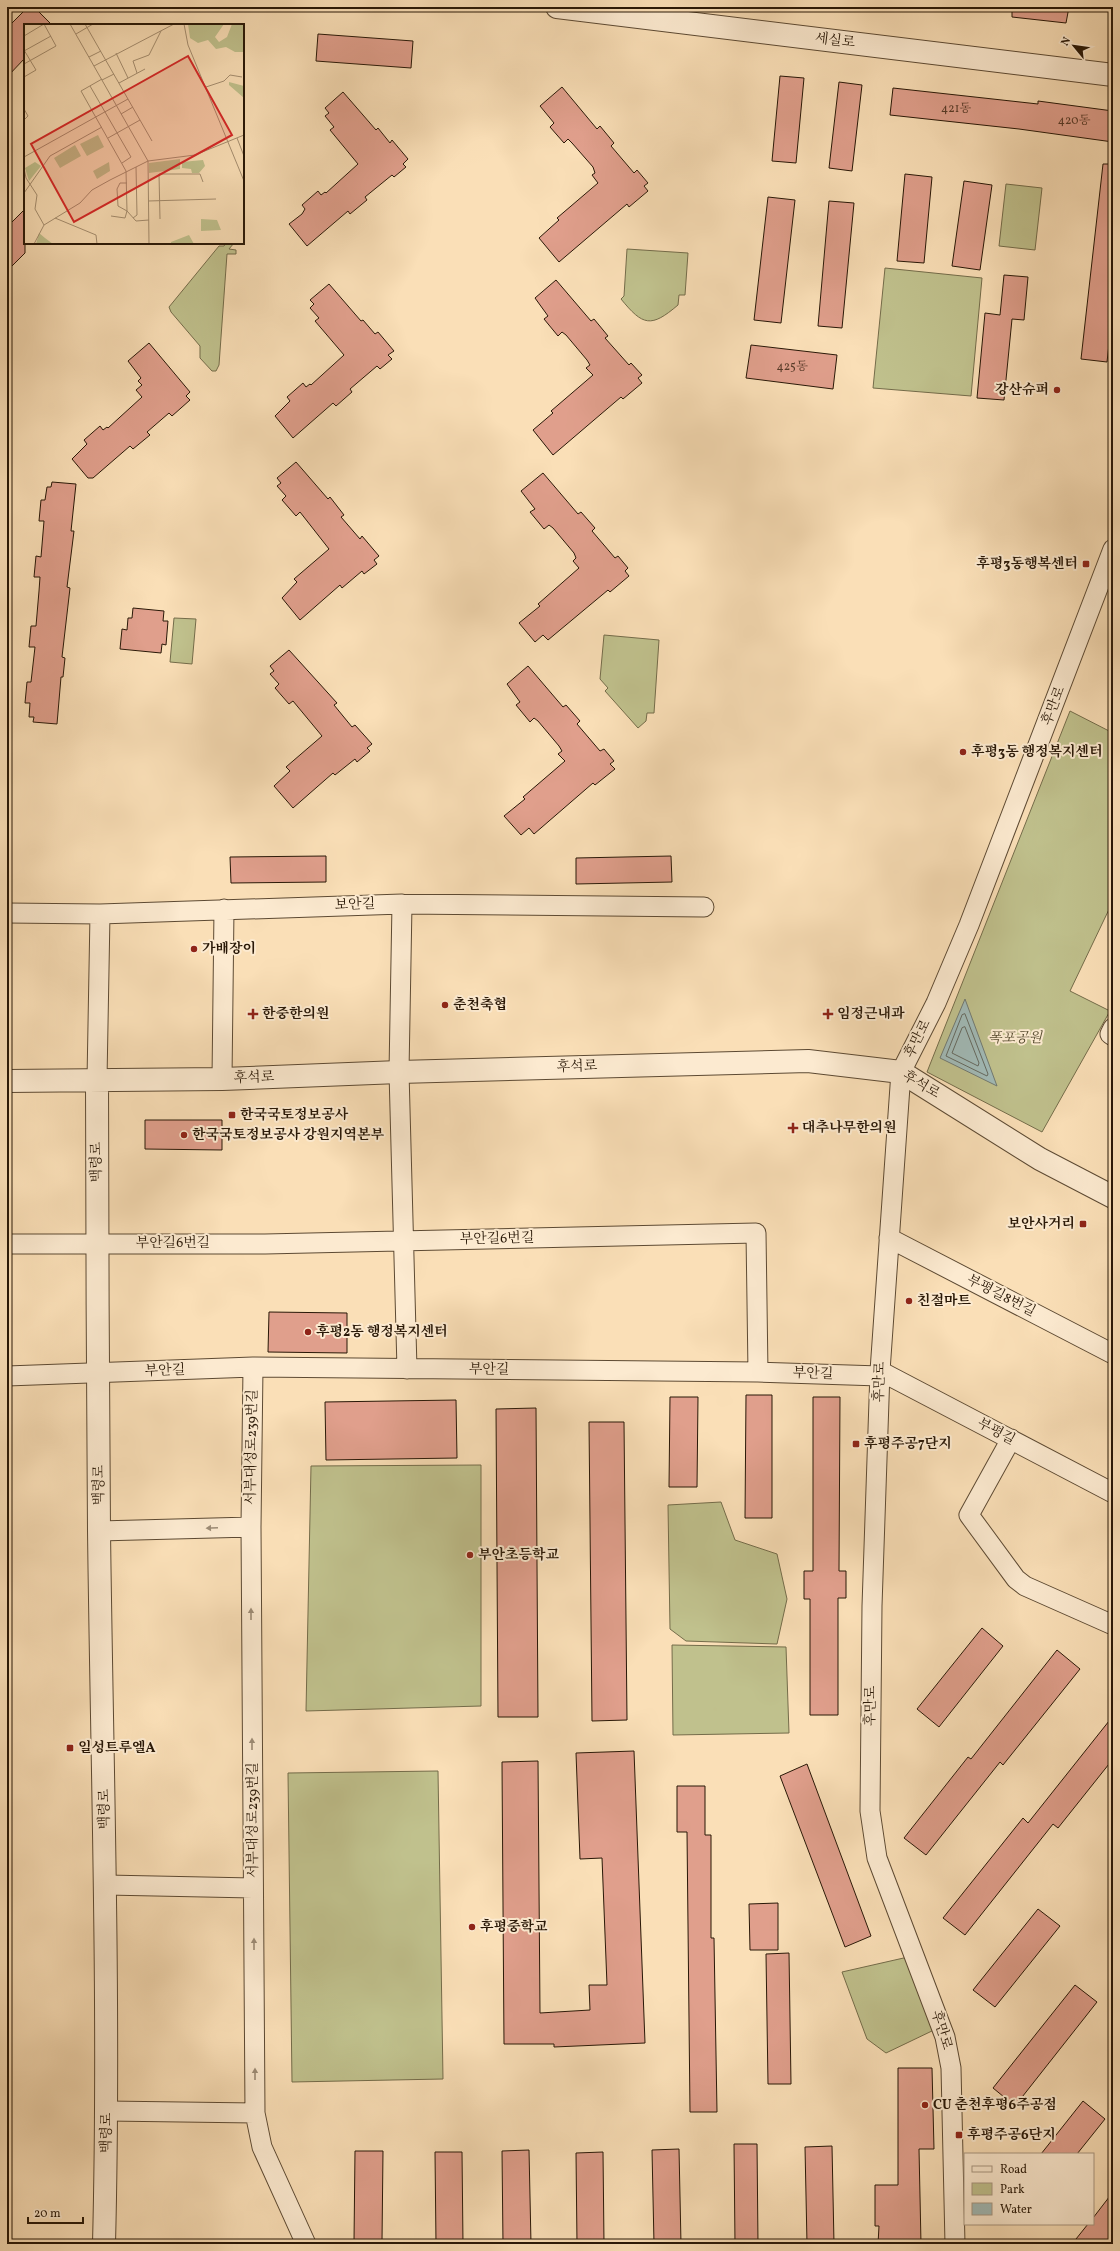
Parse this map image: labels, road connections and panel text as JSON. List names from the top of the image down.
{
  "streets": {
    "street": [
      "세실로",
      "후만로",
      "보안길",
      "후석로",
      "백령로",
      "부안길6번길",
      "부평길8번길",
      "부안길",
      "부평길",
      "서부대성로239번길"
    ]
  },
  "crossings": [
    ["후만로", "후석로"],
    ["후만로", "부평길8번길"],
    ["후만로", "부안길"],
    ["후만로", "부평길"],
    ["후석로", "백령로"],
    ["백령로", "부안길6번길"],
    ["백령로", "부안길"],
    ["부안길6번길", "부안길"],
    ["부안길", "부평길"],
    ["부안길", "서부대성로239번길"]
  ],
  "one_way": ["서부대성로239번길"],
  "parks": ["폭포공원"],
  "places": {
    "other": [
      "강산슈퍼",
      "후평3동 행정복지센터",
      "가배장이",
      "춘천축협",
      "한국국토정보공사 강원지역본부",
      "친절마트",
      "후평2동 행정복지센터",
      "부안초등학교",
      "후평중학교",
      "CU 춘천후평6주공점"
    ],
    "transit": [
      "후평3동행복센터",
      "한국국토정보공사",
      "보안사거리",
      "후평주공7단지",
      "일성트루엘A",
      "후평주공6단지"
    ],
    "health": ["한중한의원", "임정근내과", "대추나무한의원"]
  },
  "house_numbers": ["421동", "420동", "425동"],
  "legend": ["Road", "Park", "Water"],
  "scale_bar": "20 m",
  "north": "top left"
}
